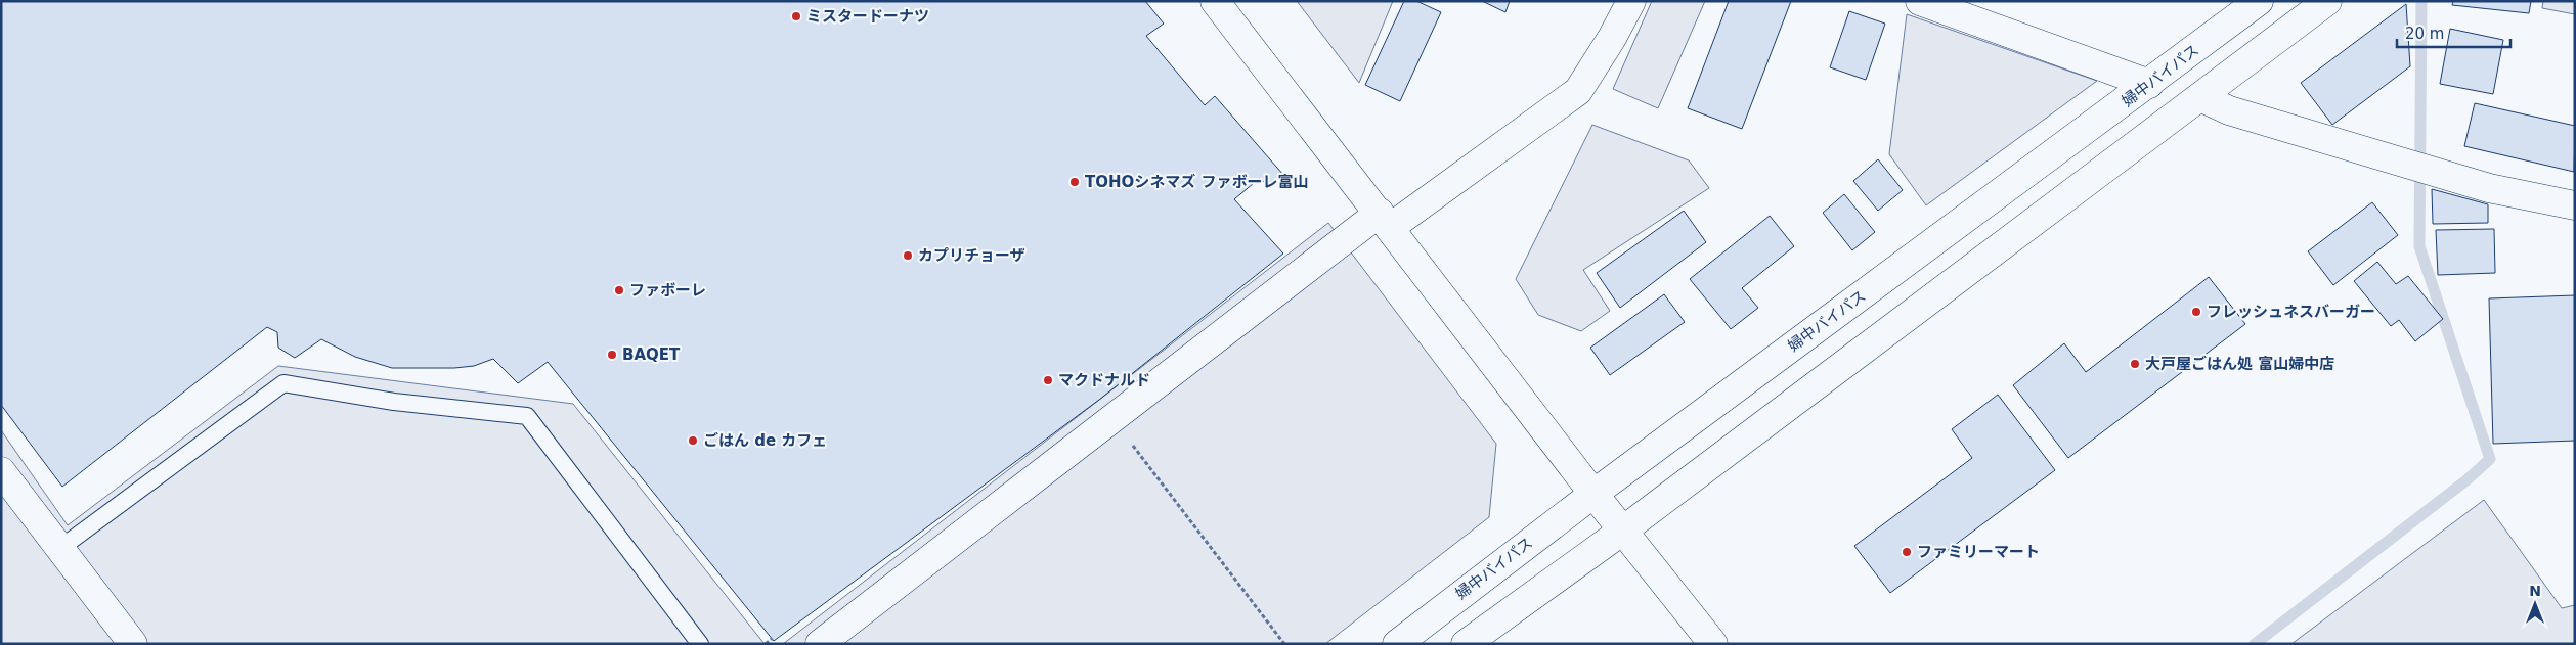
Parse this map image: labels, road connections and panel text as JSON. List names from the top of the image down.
{
  "streets": {
    "main road": ["婦中バイパス"]
  },
  "places": [
    "ミスタードーナツ",
    "TOHOシネマズ ファボーレ富山",
    "カプリチョーザ",
    "ファボーレ",
    "フレッシュネスバーガー",
    "BAQET",
    "大戸屋ごはん処 富山婦中店",
    "マクドナルド",
    "ごはん de カフェ",
    "ファミリーマート"
  ],
  "scale_bar": "20 m",
  "north": "top"
}
